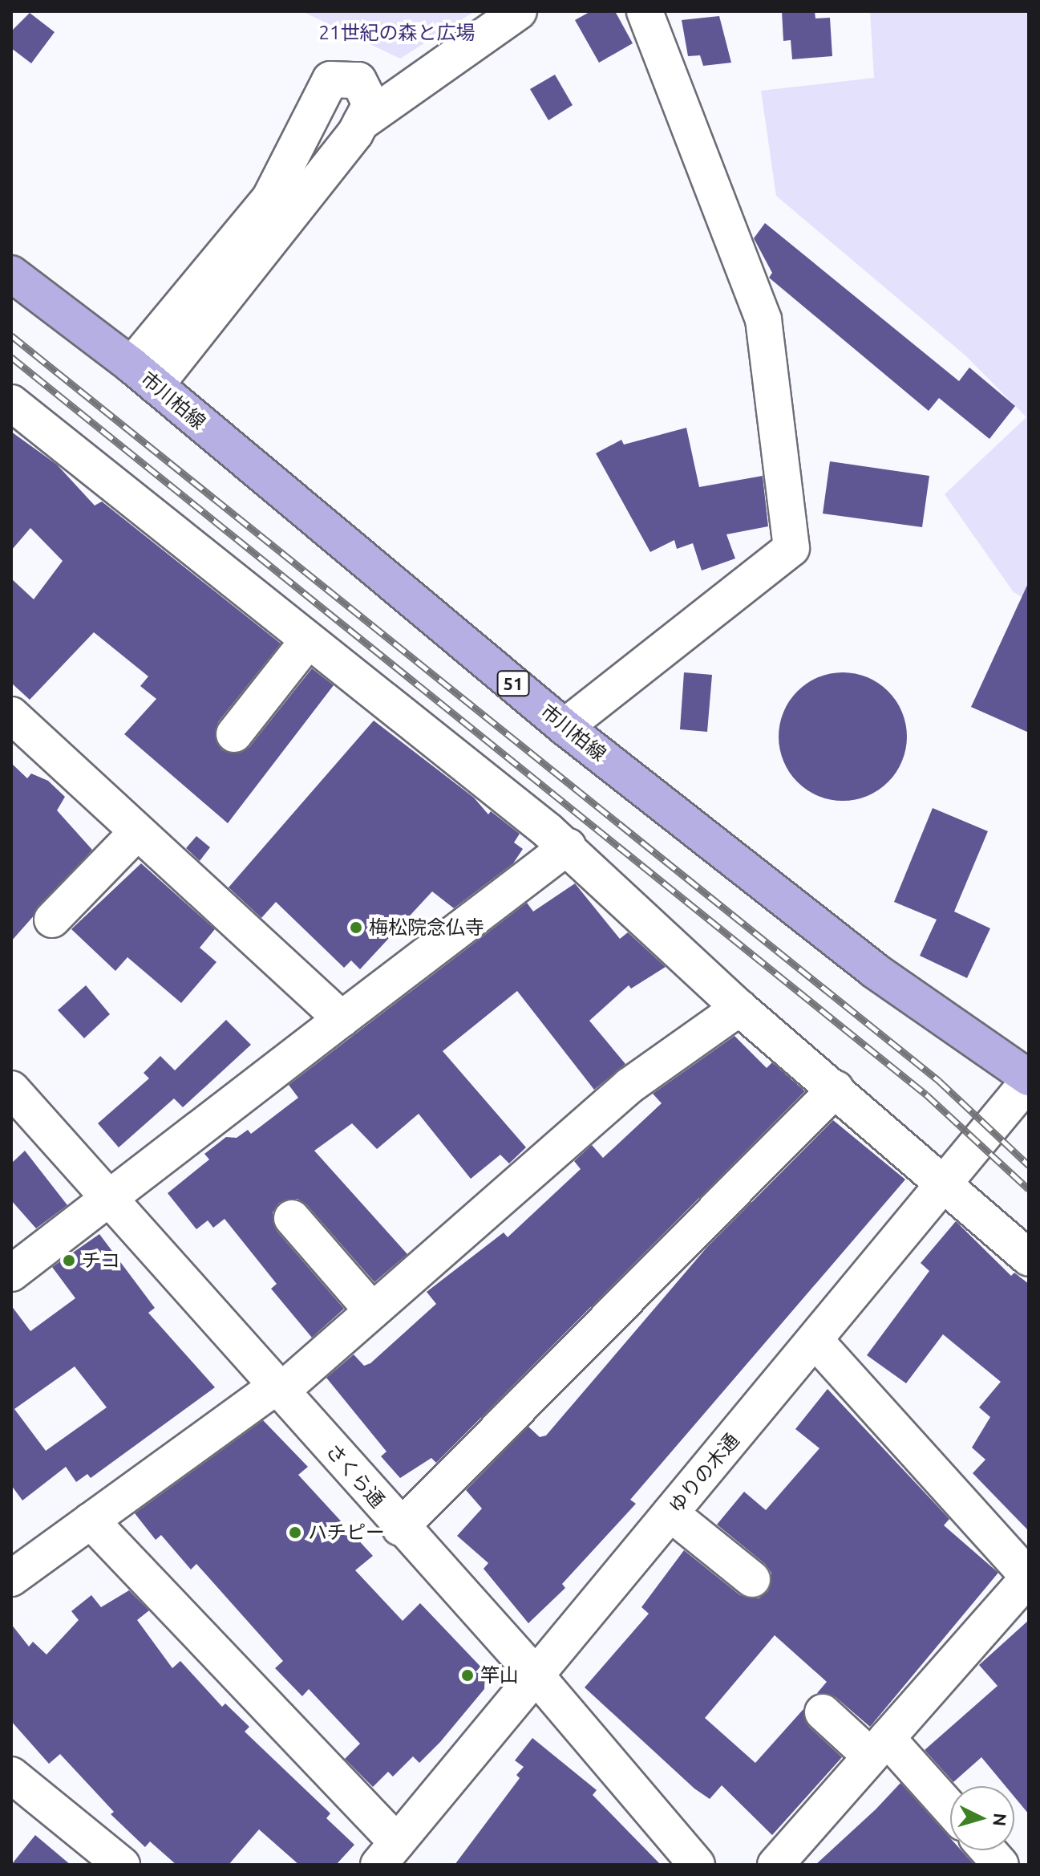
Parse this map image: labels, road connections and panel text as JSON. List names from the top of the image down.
{
  "streets": {
    "main road": ["市川柏線", "51"],
    "street": ["ゆりの木通", "さくら通"]
  },
  "crossings": [
    ["市川柏線", "ゆりの木通"],
    ["ゆりの木通", "さくら通"]
  ],
  "parks": ["21世紀の森と広場"],
  "places": [
    "梅松院念仏寺",
    "チコ",
    "ハチピー",
    "竿山"
  ],
  "north": "right"
}
